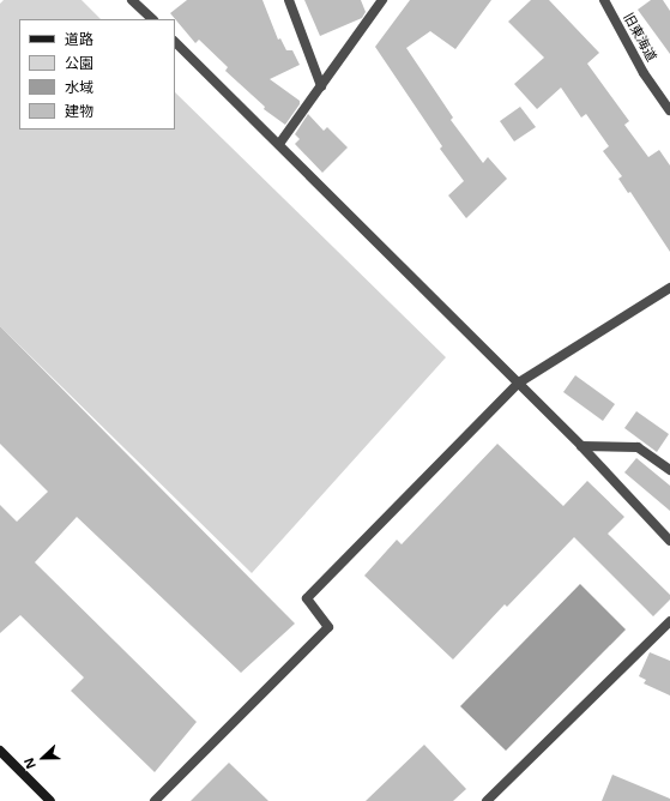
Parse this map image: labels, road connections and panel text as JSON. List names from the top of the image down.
{
  "streets": {
    "street": ["旧東海道"]
  },
  "legend": [
    "道路",
    "公園",
    "水域",
    "建物"
  ],
  "north": "left"
}
